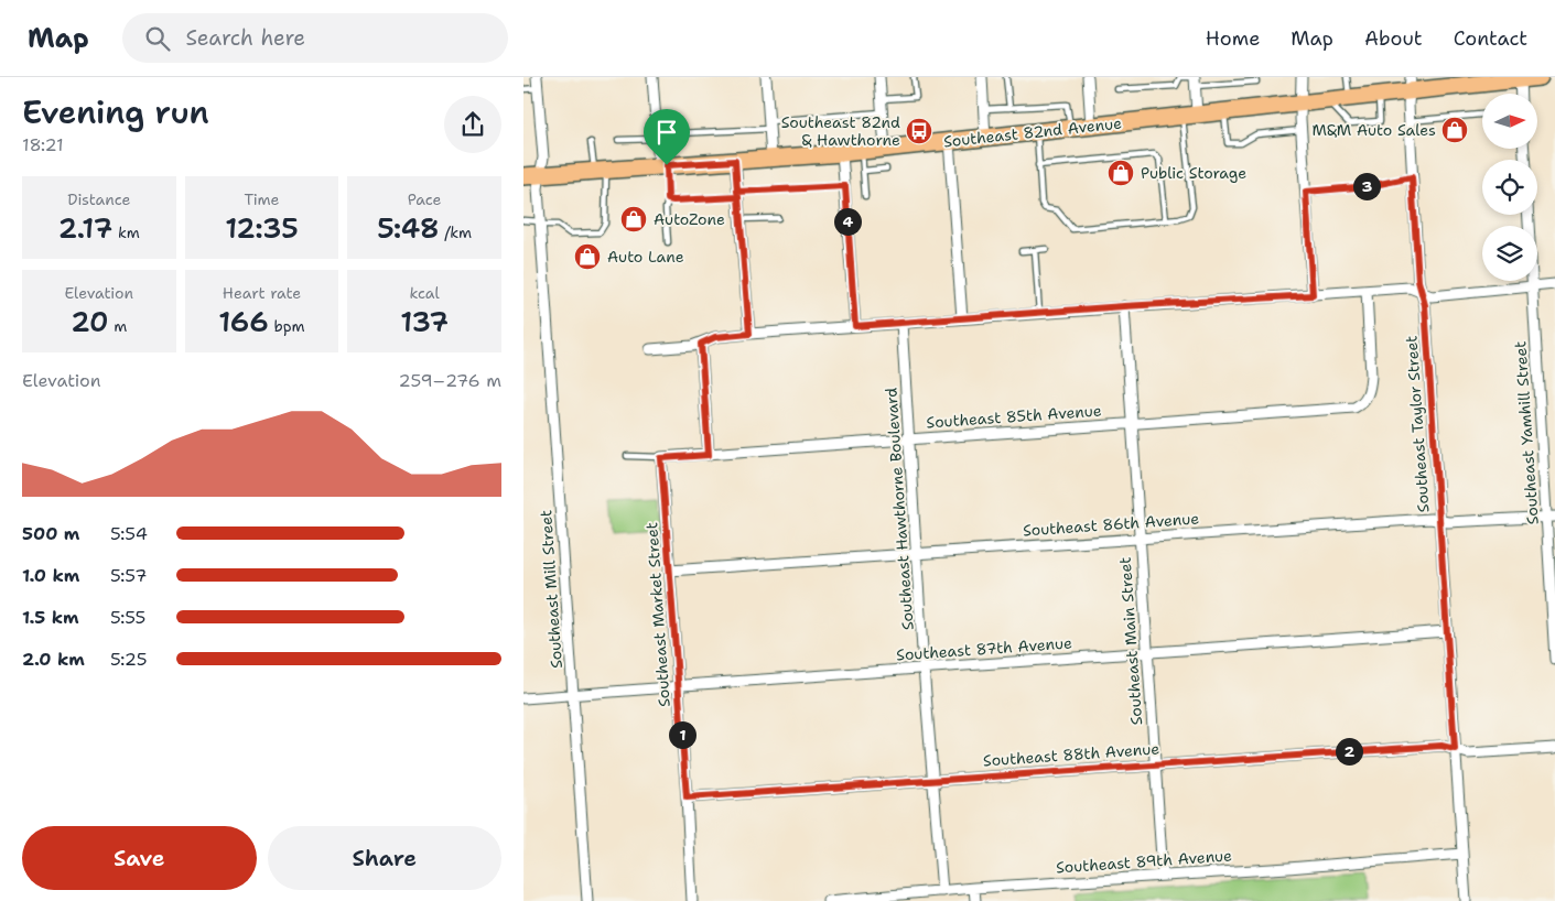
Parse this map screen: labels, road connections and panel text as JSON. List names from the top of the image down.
{
  "streets": {
    "main road": ["Southeast 82nd Avenue"],
    "street": [
      "Southeast 85th Avenue",
      "Southeast Taylor Street",
      "Southeast Yamhill Street",
      "Southeast Hawthorne Boulevard",
      "Southeast 86th Avenue",
      "Southeast Mill Street",
      "Southeast Market Street",
      "Southeast Main Street",
      "Southeast 87th Avenue",
      "Southeast 88th Avenue",
      "Southeast 89th Avenue"
    ]
  },
  "crossings": [
    ["Southeast 82nd Avenue", "Southeast Taylor Street"],
    ["Southeast 82nd Avenue", "Southeast Mill Street"],
    ["Southeast 85th Avenue", "Southeast Hawthorne Boulevard"],
    ["Southeast 85th Avenue", "Southeast Market Street"],
    ["Southeast 85th Avenue", "Southeast Main Street"],
    ["Southeast Taylor Street", "Southeast 86th Avenue"],
    ["Southeast Taylor Street", "Southeast 87th Avenue"],
    ["Southeast Taylor Street", "Southeast 88th Avenue"],
    ["Southeast Taylor Street", "Southeast 89th Avenue"],
    ["Southeast Yamhill Street", "Southeast 86th Avenue"],
    ["Southeast Hawthorne Boulevard", "Southeast 86th Avenue"],
    ["Southeast Hawthorne Boulevard", "Southeast 87th Avenue"],
    ["Southeast Hawthorne Boulevard", "Southeast 88th Avenue"],
    ["Southeast Hawthorne Boulevard", "Southeast 89th Avenue"],
    ["Southeast 86th Avenue", "Southeast Market Street"],
    ["Southeast 86th Avenue", "Southeast Main Street"],
    ["Southeast Mill Street", "Southeast 87th Avenue"],
    ["Southeast Market Street", "Southeast 87th Avenue"],
    ["Southeast Market Street", "Southeast 88th Avenue"],
    ["Southeast Main Street", "Southeast 87th Avenue"],
    ["Southeast Main Street", "Southeast 88th Avenue"],
    ["Southeast Main Street", "Southeast 89th Avenue"]
  ],
  "places": {
    "shop": [
      "M&M Auto Sales",
      "Public Storage",
      "AutoZone",
      "Auto Lane"
    ],
    "bus stop": ["Southeast 82nd & Hawthorne"]
  },
  "north": "right",
  "page": {
    "header": "Map",
    "search": "Search here",
    "nav": [
      "Home",
      "Map",
      "About",
      "Contact"
    ],
    "heading": ["Evening run", "18:21"],
    "stats": [
      ["Distance", "2.17 km"],
      ["Time", "12:35"],
      ["Pace", "5:48 /km"],
      ["Elevation", "20 m"],
      ["Heart rate", "166 bpm"],
      ["kcal", "137"]
    ],
    "pins": [
      "3",
      "4",
      "1",
      "2"
    ],
    "chart": ["Elevation", "259–276 m"],
    "list": [
      {
        "name": "500 m",
        "note": "5:54"
      },
      {
        "name": "1.0 km",
        "note": "5:57"
      },
      {
        "name": "1.5 km",
        "note": "5:55"
      },
      {
        "name": "2.0 km",
        "note": "5:25"
      }
    ],
    "buttons": ["Save", "Share"]
  }
}
